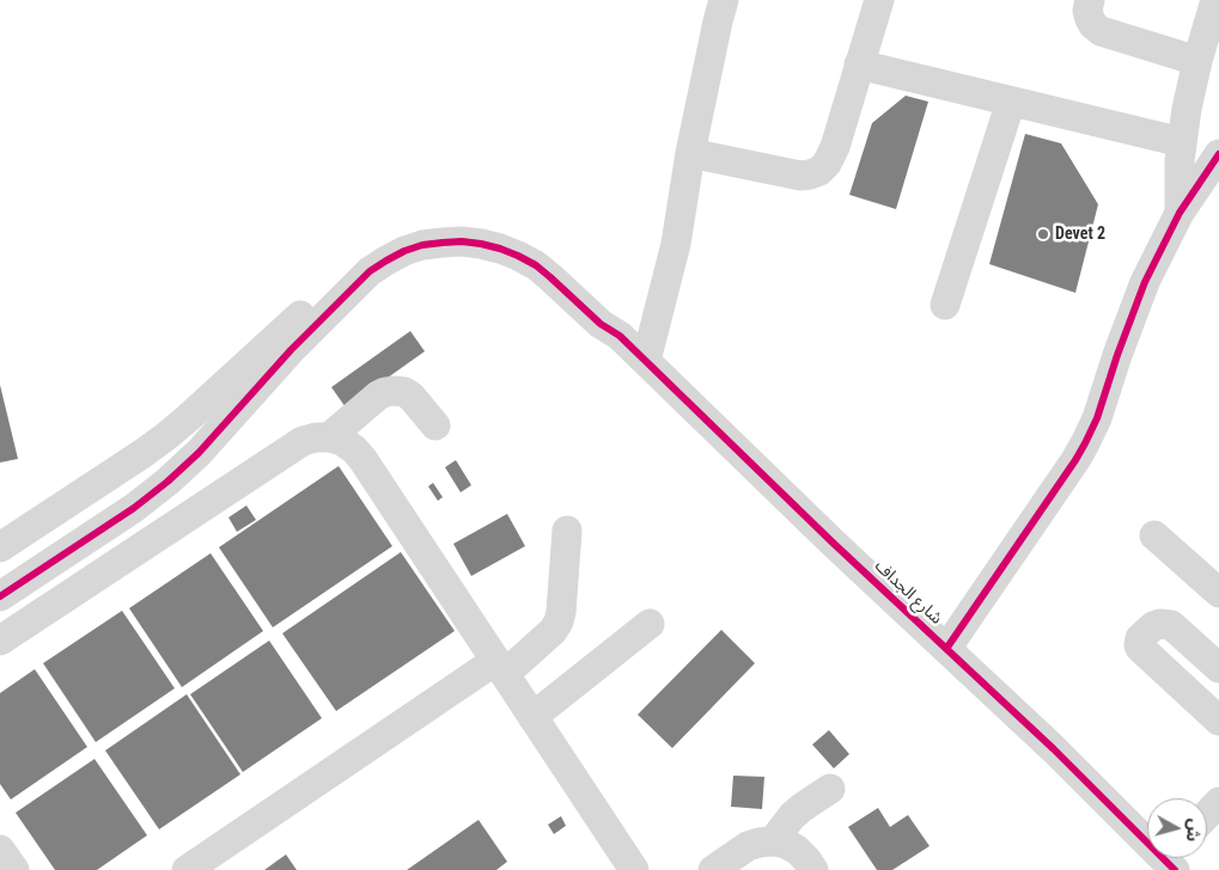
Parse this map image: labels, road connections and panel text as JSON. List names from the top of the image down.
{
  "streets": {
    "street": ["شارع الجداف"]
  },
  "places": ["Devet 2"],
  "north": "right"
}
